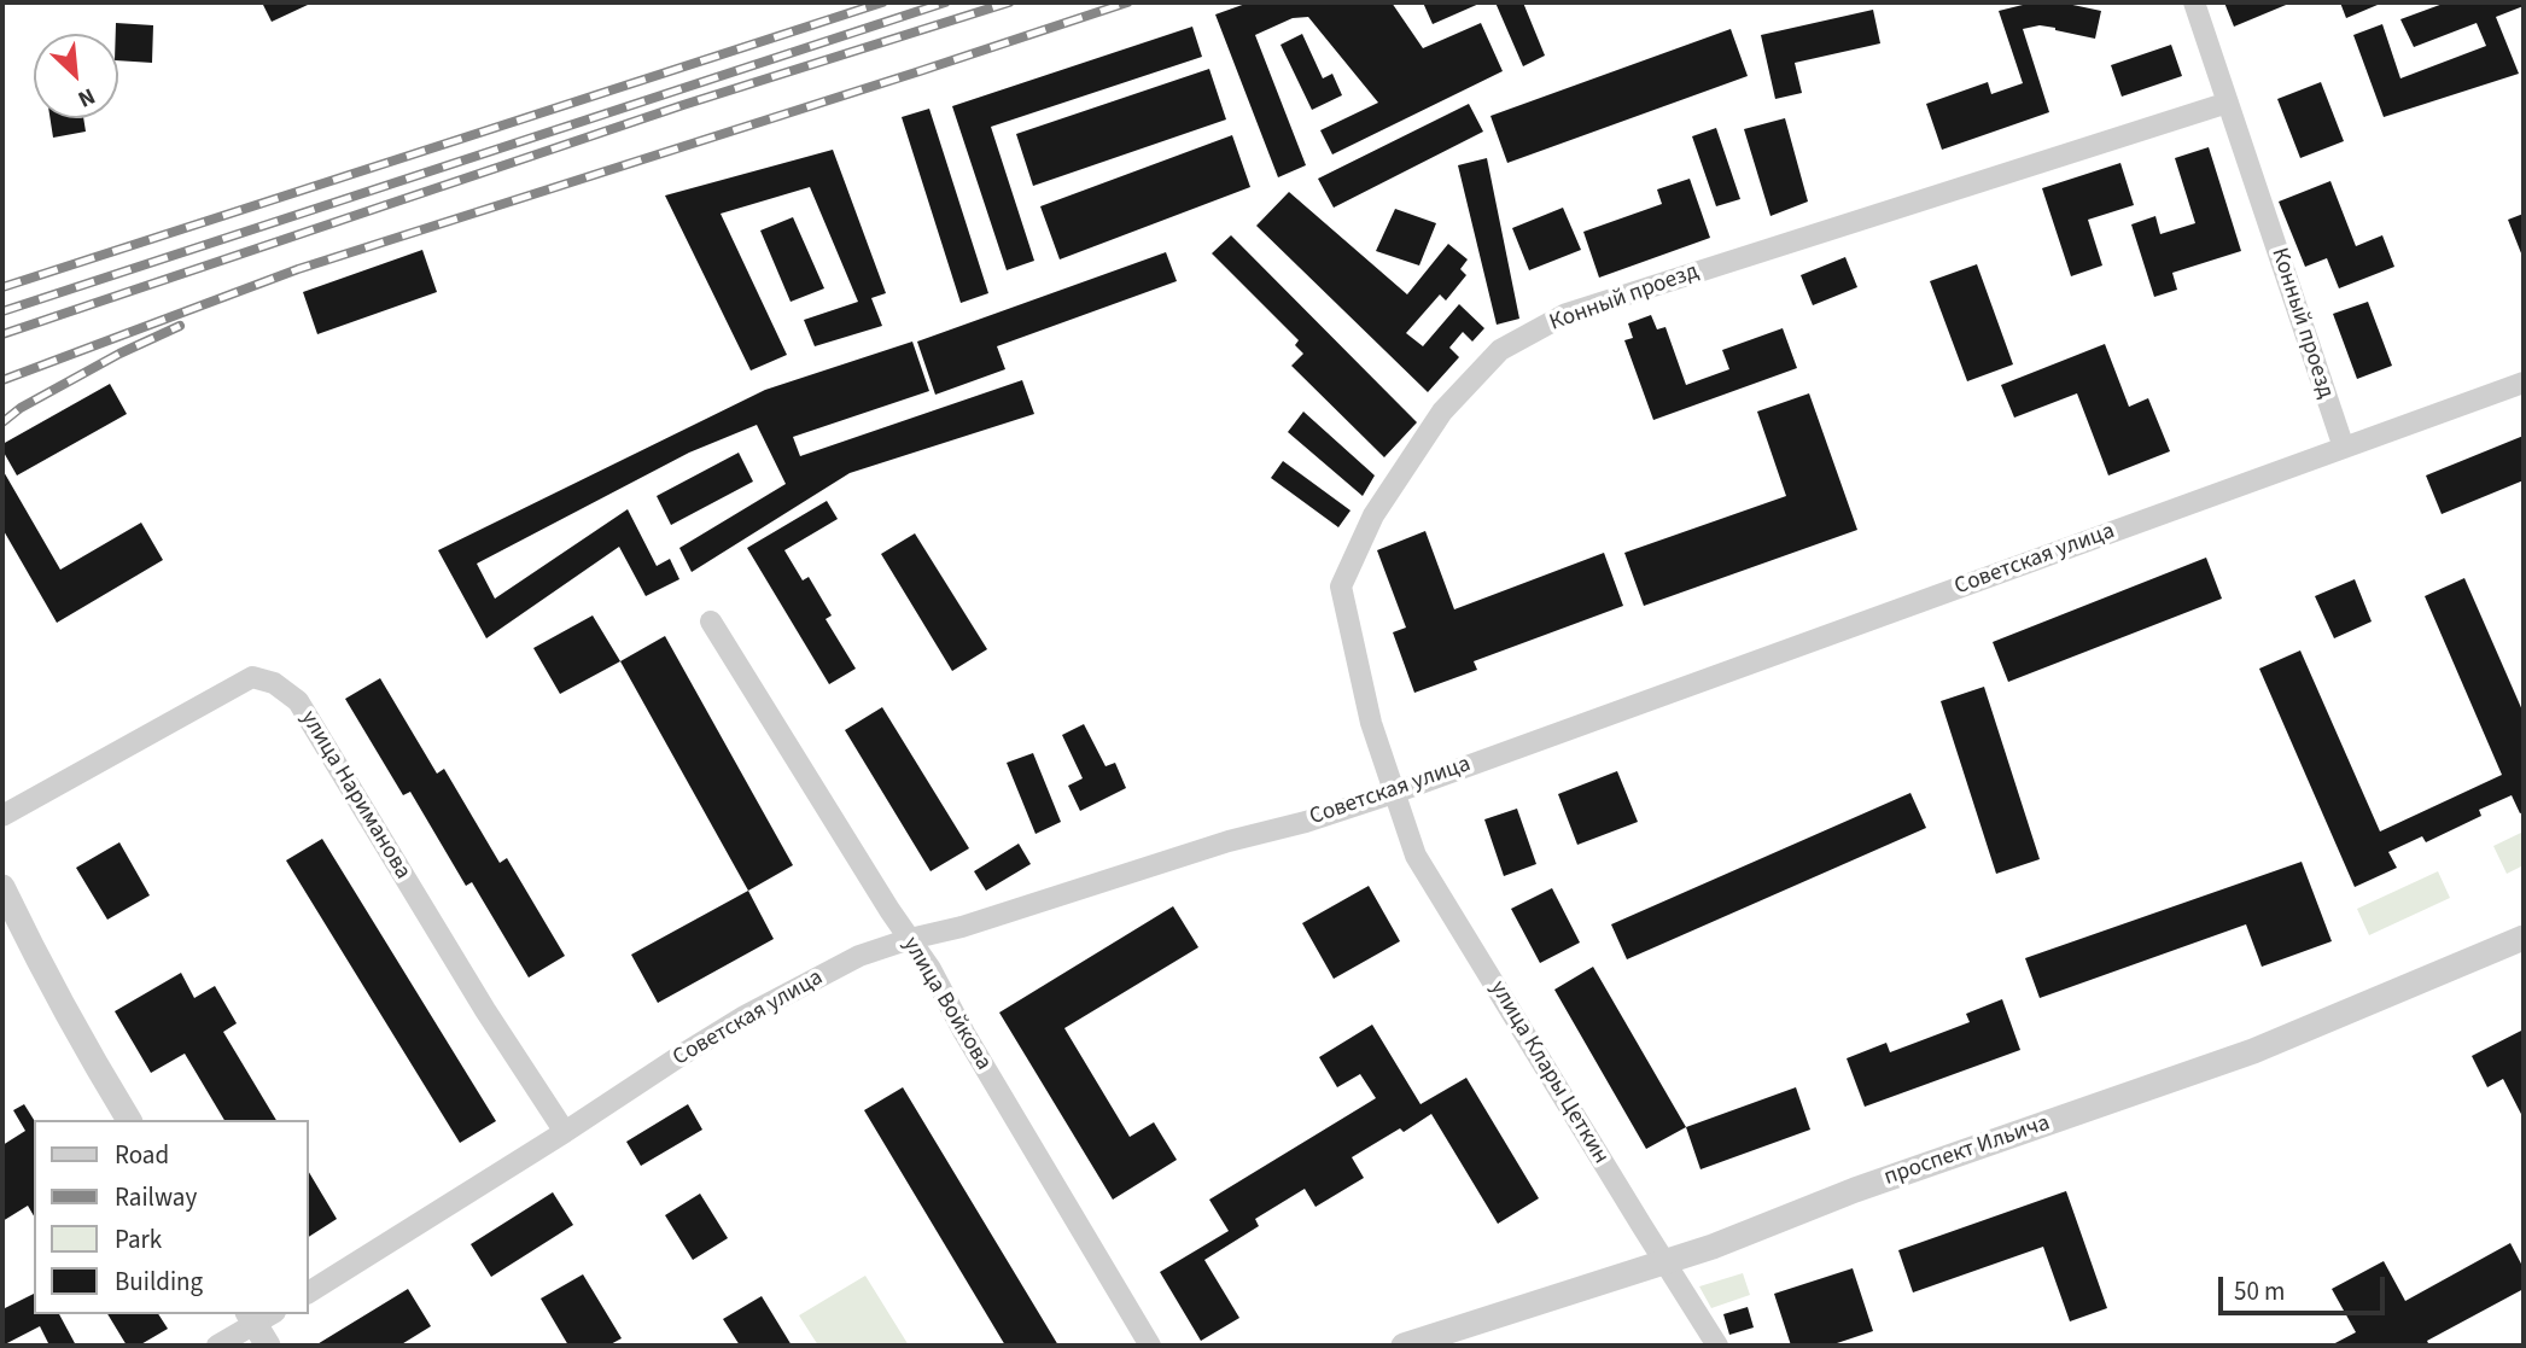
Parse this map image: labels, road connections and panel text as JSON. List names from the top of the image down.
{
  "streets": {
    "street": [
      "Конный проезд",
      "Советская улица",
      "улица Нариманова",
      "улица Войкова",
      "улица Клары Цеткин",
      "проспект Ильича"
    ]
  },
  "crossings": [
    ["Конный проезд", "Советская улица"],
    ["Конный проезд", "улица Клары Цеткин"],
    ["Советская улица", "улица Нариманова"],
    ["Советская улица", "улица Войкова"],
    ["Советская улица", "улица Клары Цеткин"],
    ["улица Клары Цеткин", "проспект Ильича"]
  ],
  "legend": [
    "Road",
    "Railway",
    "Park",
    "Building"
  ],
  "scale_bar": "50 m",
  "north": "bottom right"
}
